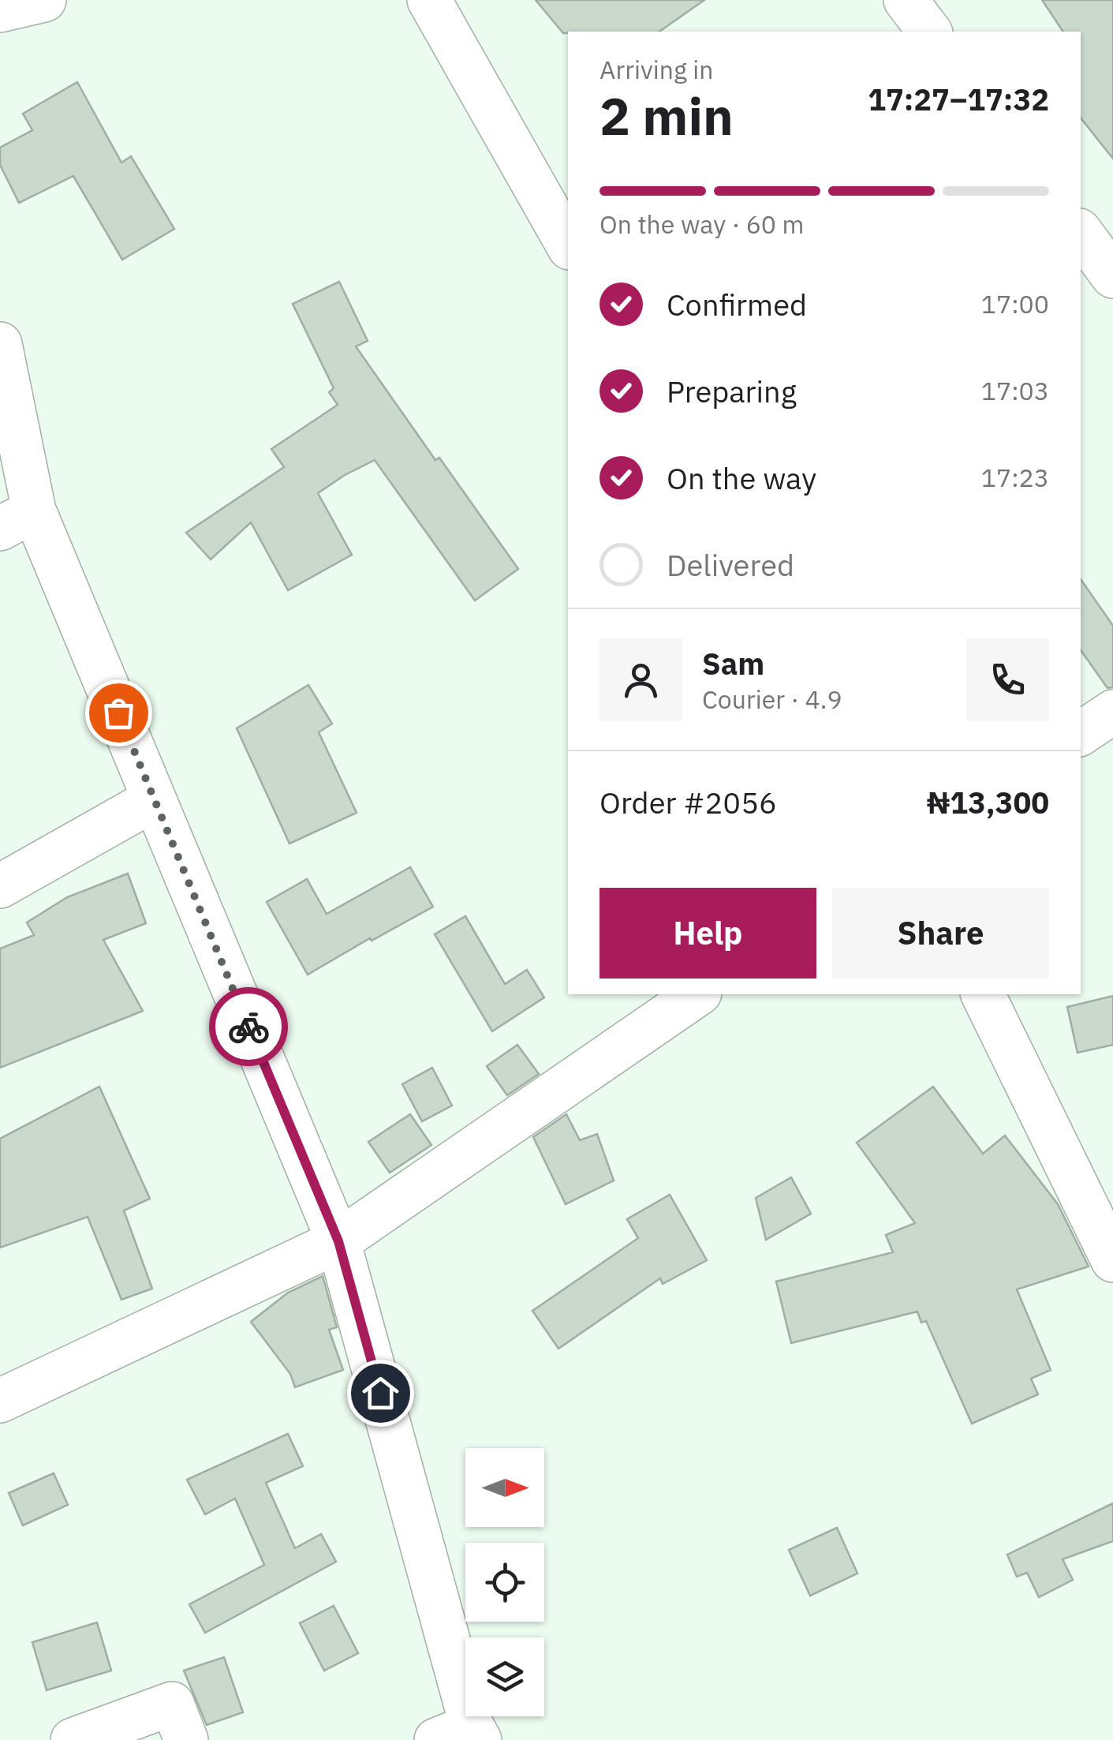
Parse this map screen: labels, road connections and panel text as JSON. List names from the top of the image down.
{
  "north": "right",
  "page": {
    "heading": ["2 min", "Arriving in", "17:27–17:32"],
    "panel": [
      "Sam",
      "Courier · 4.9",
      "Order #2056",
      "₦13,300"
    ],
    "bar": "On the way · 60 m",
    "list": [
      ["Confirmed", "17:00"],
      ["Preparing", "17:03"],
      ["On the way", "17:23"],
      "Delivered"
    ],
    "buttons": ["Help", "Share"]
  }
}
